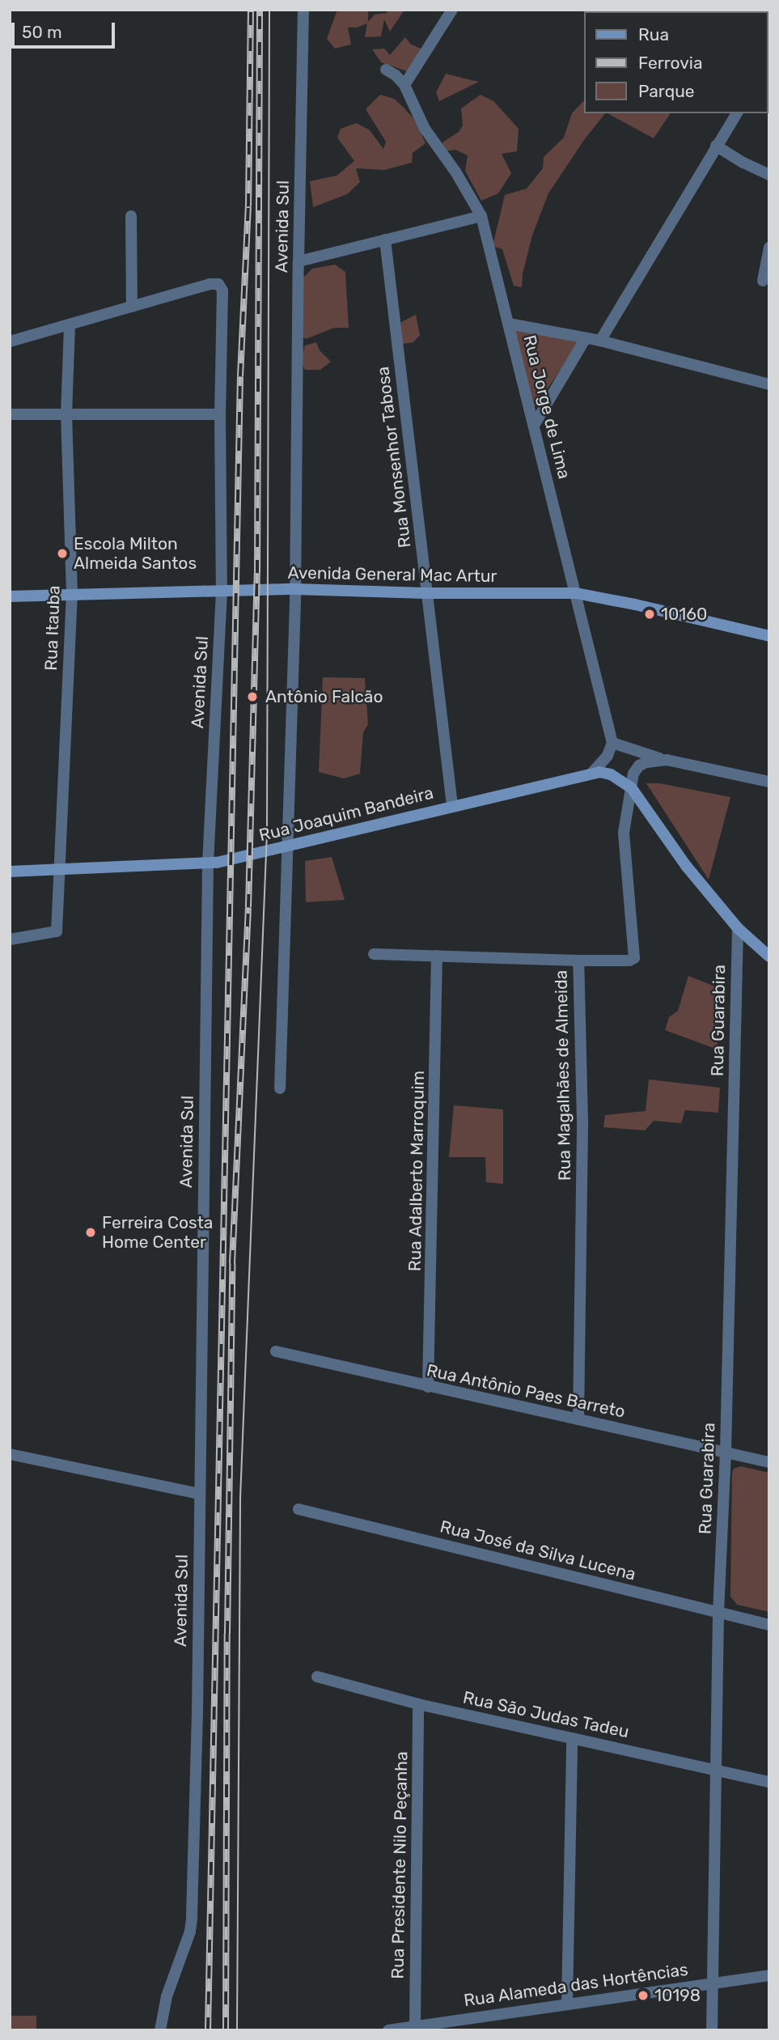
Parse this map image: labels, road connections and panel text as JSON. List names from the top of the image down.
{
  "streets": {
    "main road": ["Avenida General Mac Artur", "Rua Joaquim Bandeira"],
    "street": [
      "Avenida Sul",
      "Rua Jorge de Lima",
      "Rua Monsenhor Tabosa",
      "Rua Itauba",
      "Rua Guarabira",
      "Rua Magalhães de Almeida",
      "Rua Adalberto Marroquim",
      "Rua Antônio Paes Barreto",
      "Rua José da Silva Lucena",
      "Rua São Judas Tadeu",
      "Rua Presidente Nilo Peçanha",
      "Rua Alameda das Hortências"
    ]
  },
  "crossings": [
    ["Avenida Sul", "Avenida General Mac Artur"],
    ["Avenida Sul", "Rua Joaquim Bandeira"],
    ["Rua Jorge de Lima", "Avenida General Mac Artur"],
    ["Rua Monsenhor Tabosa", "Avenida General Mac Artur"],
    ["Rua Monsenhor Tabosa", "Rua Joaquim Bandeira"],
    ["Avenida General Mac Artur", "Rua Itauba"],
    ["Rua Itauba", "Rua Joaquim Bandeira"],
    ["Rua Joaquim Bandeira", "Rua Magalhães de Almeida"],
    ["Rua Guarabira", "Rua Antônio Paes Barreto"],
    ["Rua Guarabira", "Rua José da Silva Lucena"],
    ["Rua Guarabira", "Rua São Judas Tadeu"],
    ["Rua Guarabira", "Rua Alameda das Hortências"],
    ["Rua Magalhães de Almeida", "Rua Antônio Paes Barreto"],
    ["Rua Adalberto Marroquim", "Rua Antônio Paes Barreto"],
    ["Rua São Judas Tadeu", "Rua Presidente Nilo Peçanha"],
    ["Rua Presidente Nilo Peçanha", "Rua Alameda das Hortências"]
  ],
  "places": [
    "Escola Milton Almeida Santos",
    "10160",
    "Antônio Falcão",
    "Ferreira Costa Home Center",
    "10198"
  ],
  "legend": ["Rua", "Ferrovia", "Parque"],
  "scale_bar": "50 m"
}
